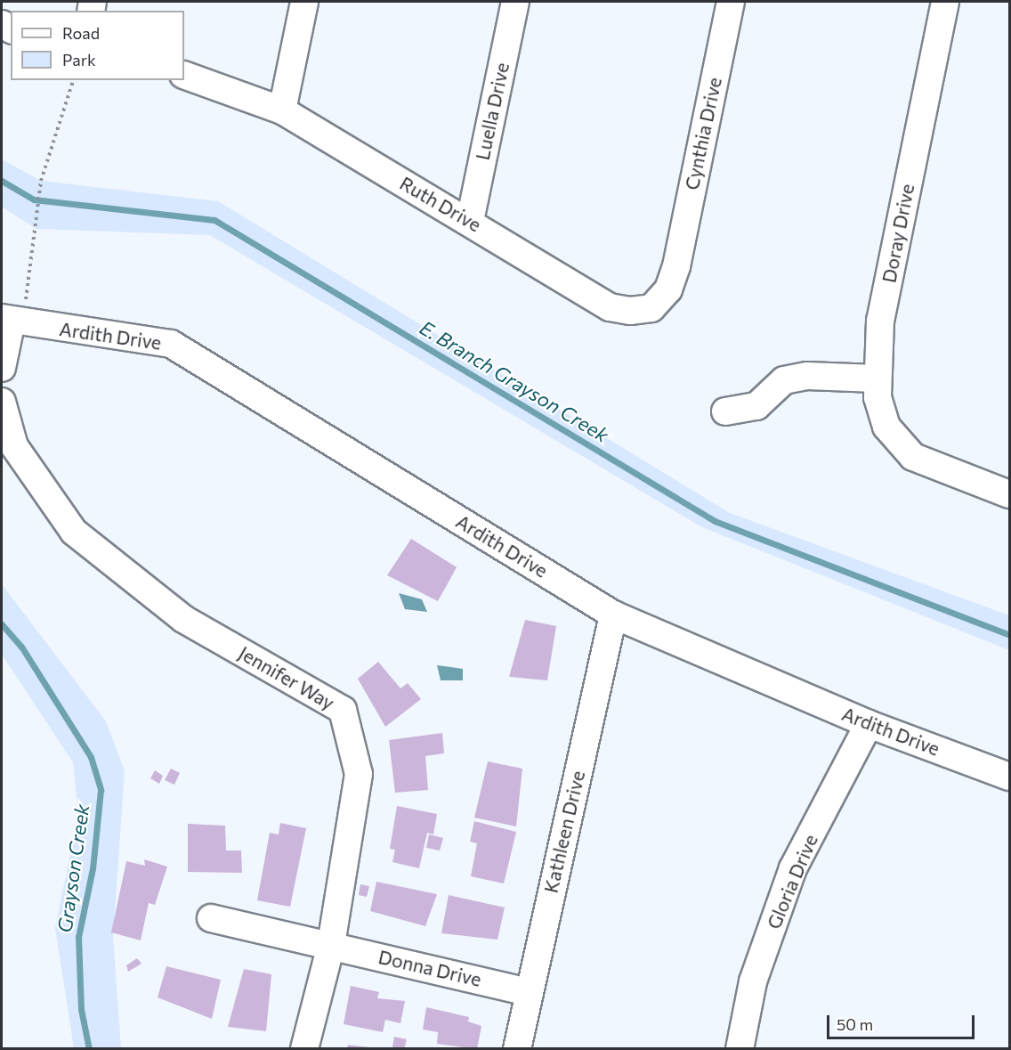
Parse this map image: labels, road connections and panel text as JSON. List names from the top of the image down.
{
  "streets": {
    "street": [
      "Luella Drive",
      "Cynthia Drive",
      "Ruth Drive",
      "Doray Drive",
      "Ardith Drive",
      "Jennifer Way",
      "Kathleen Drive",
      "Gloria Drive",
      "Donna Drive"
    ]
  },
  "crossings": [
    ["Luella Drive", "Ruth Drive"],
    ["Cynthia Drive", "Ruth Drive"],
    ["Ardith Drive", "Kathleen Drive"],
    ["Ardith Drive", "Gloria Drive"],
    ["Jennifer Way", "Donna Drive"],
    ["Kathleen Drive", "Donna Drive"]
  ],
  "water": ["E. Branch Grayson Creek", "Grayson Creek"],
  "legend": ["Road", "Park"],
  "scale_bar": "50 m"
}
